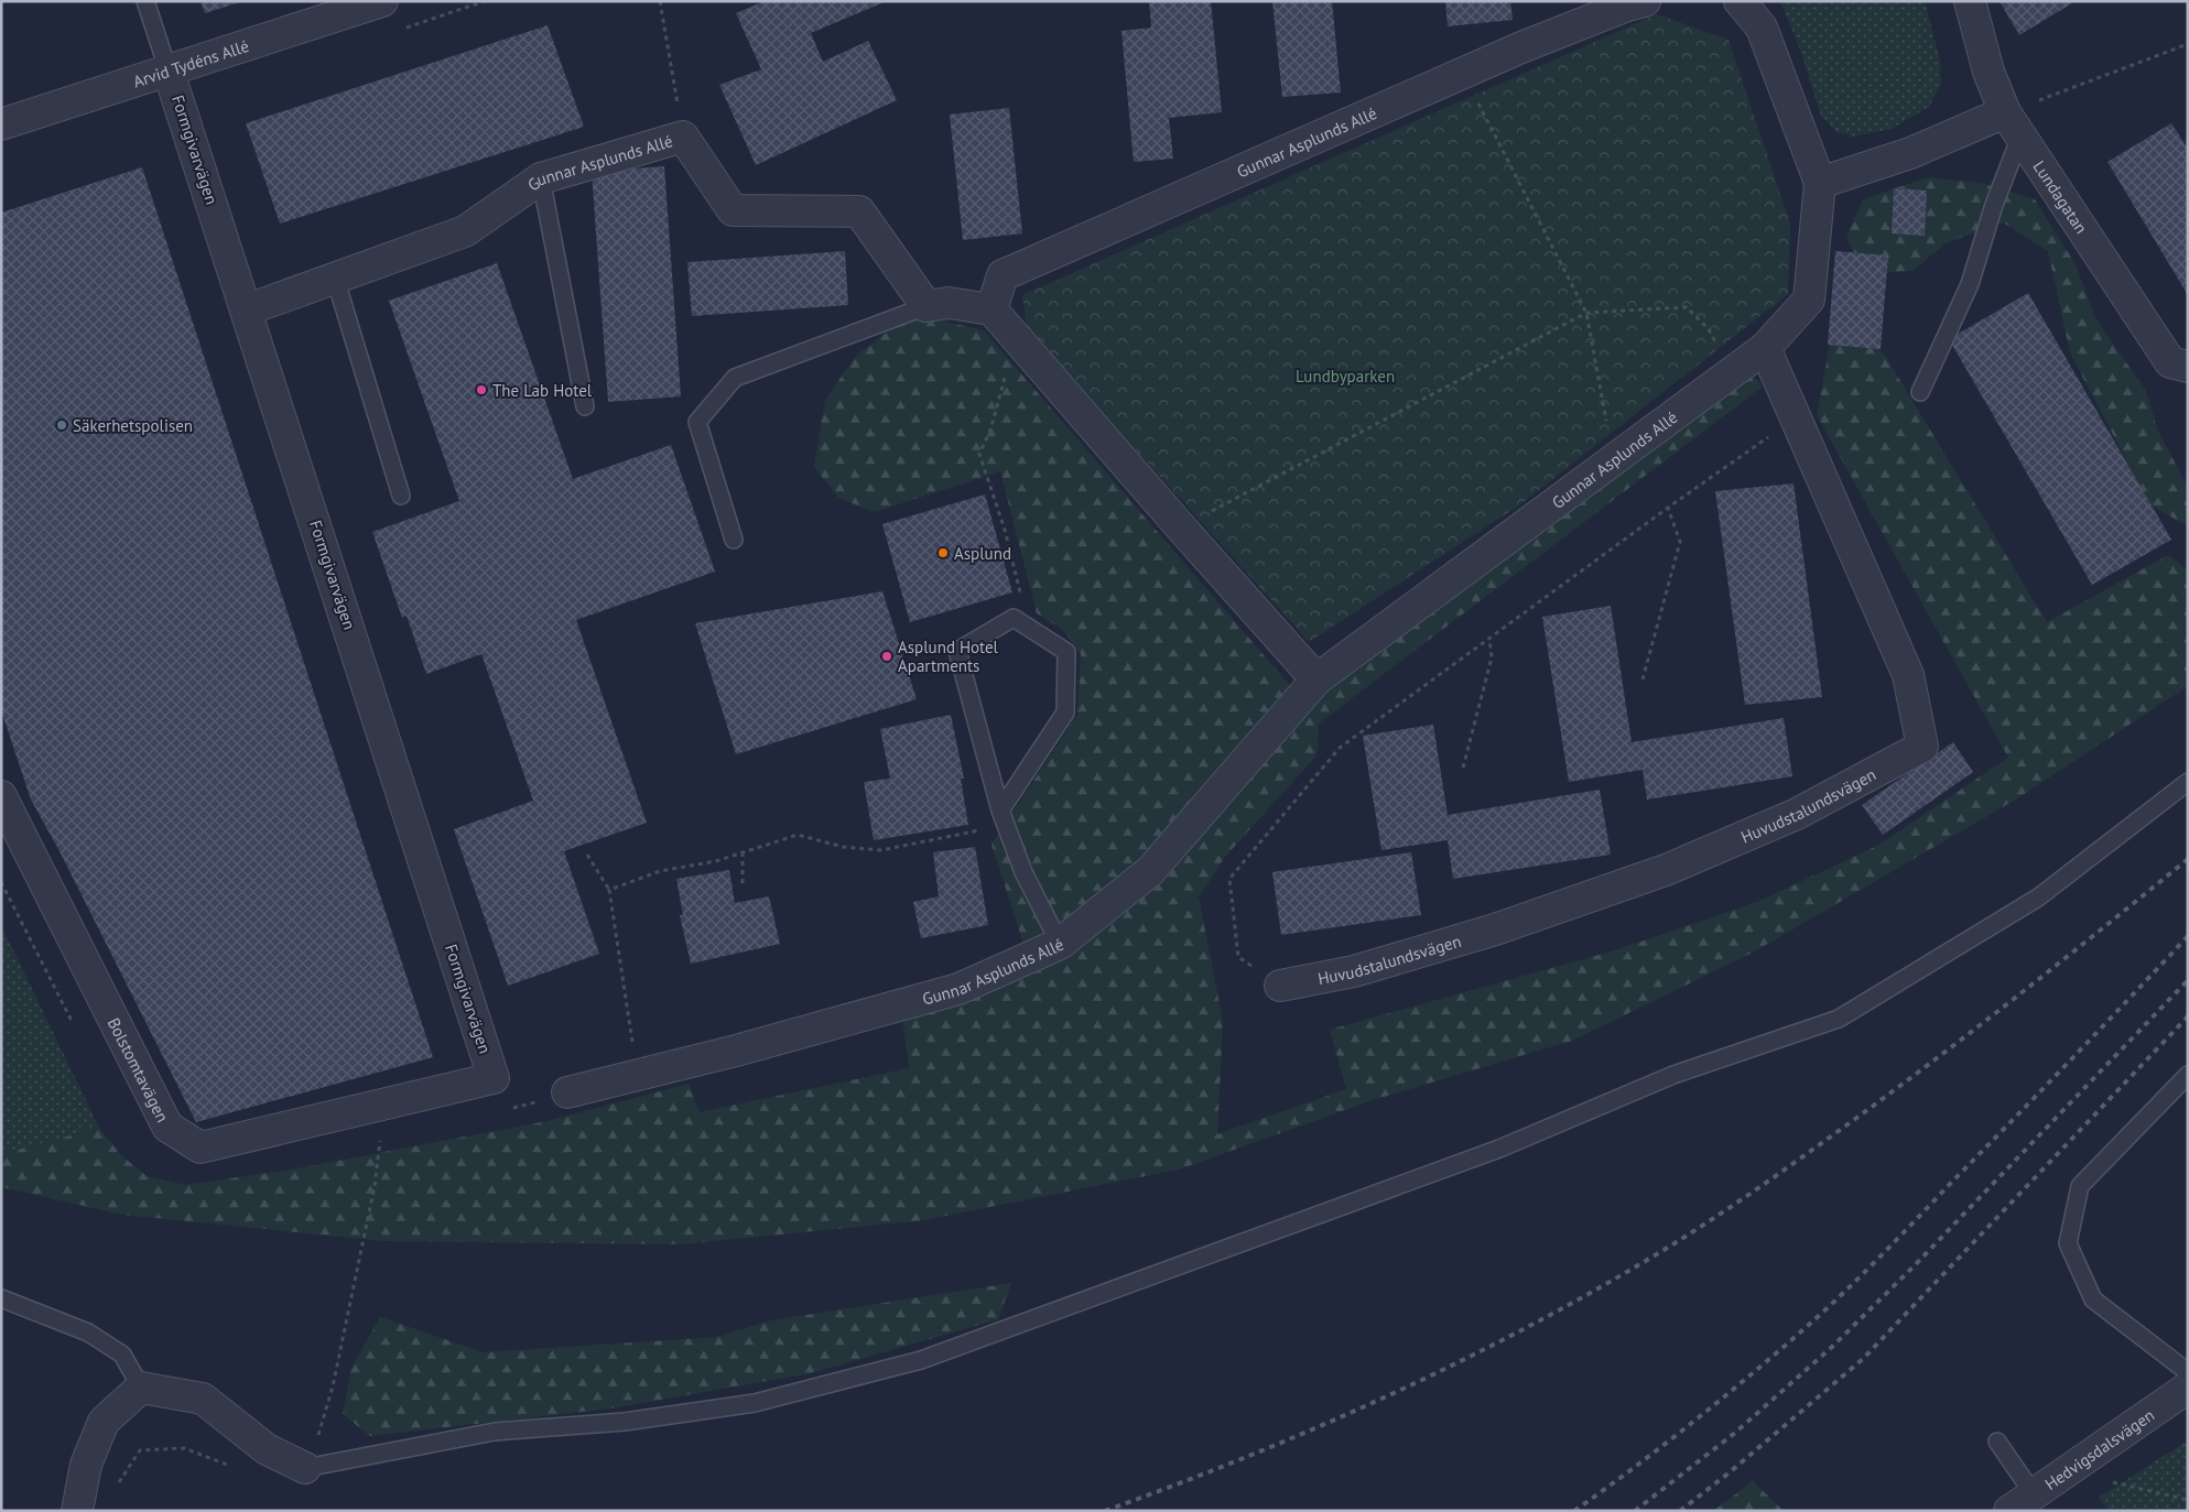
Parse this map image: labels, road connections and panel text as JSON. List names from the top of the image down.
{
  "streets": {
    "street": [
      "Arvid Tydéns Allé",
      "Gunnar Asplunds Allé",
      "Formgivarvägen",
      "Lundagatan",
      "Huvudstalundsvägen",
      "Bolstomtavägen",
      "Hedvigsdalsvägen"
    ]
  },
  "crossings": [
    ["Arvid Tydéns Allé", "Formgivarvägen"],
    ["Gunnar Asplunds Allé", "Formgivarvägen"],
    ["Gunnar Asplunds Allé", "Huvudstalundsvägen"],
    ["Formgivarvägen", "Bolstomtavägen"]
  ],
  "parks": ["Lundbyparken"],
  "places": [
    "The Lab Hotel",
    "Säkerhetspolisen",
    "Asplund",
    "Asplund Hotel Apartments"
  ]
}
